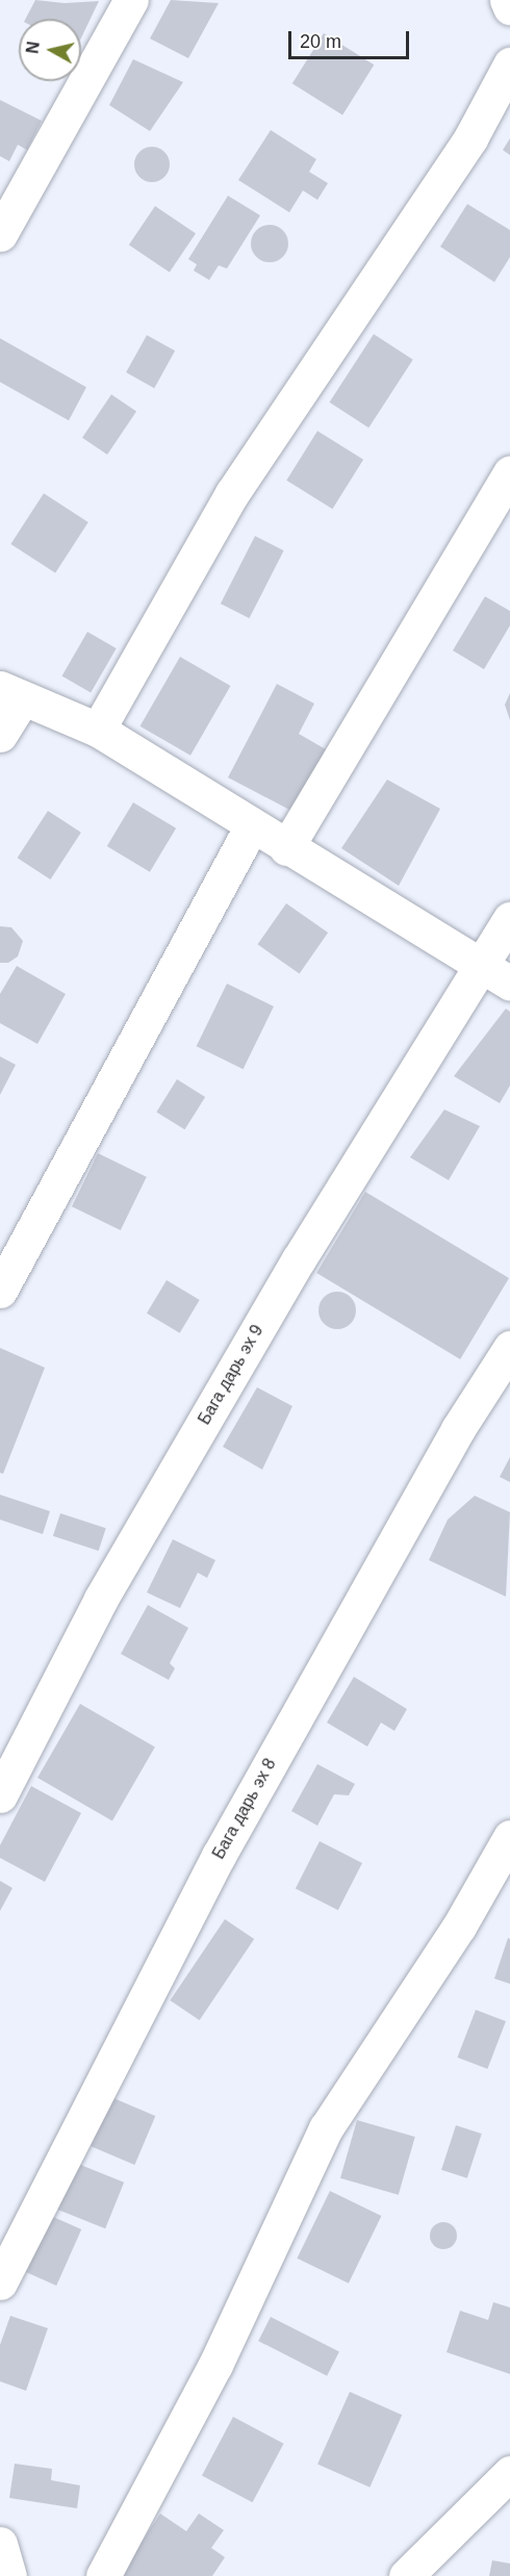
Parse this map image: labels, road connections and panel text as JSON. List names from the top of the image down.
{
  "streets": {
    "street": ["Бага дарь эх 9", "Бага дарь эх 8"]
  },
  "scale_bar": "20 m",
  "north": "left"
}
